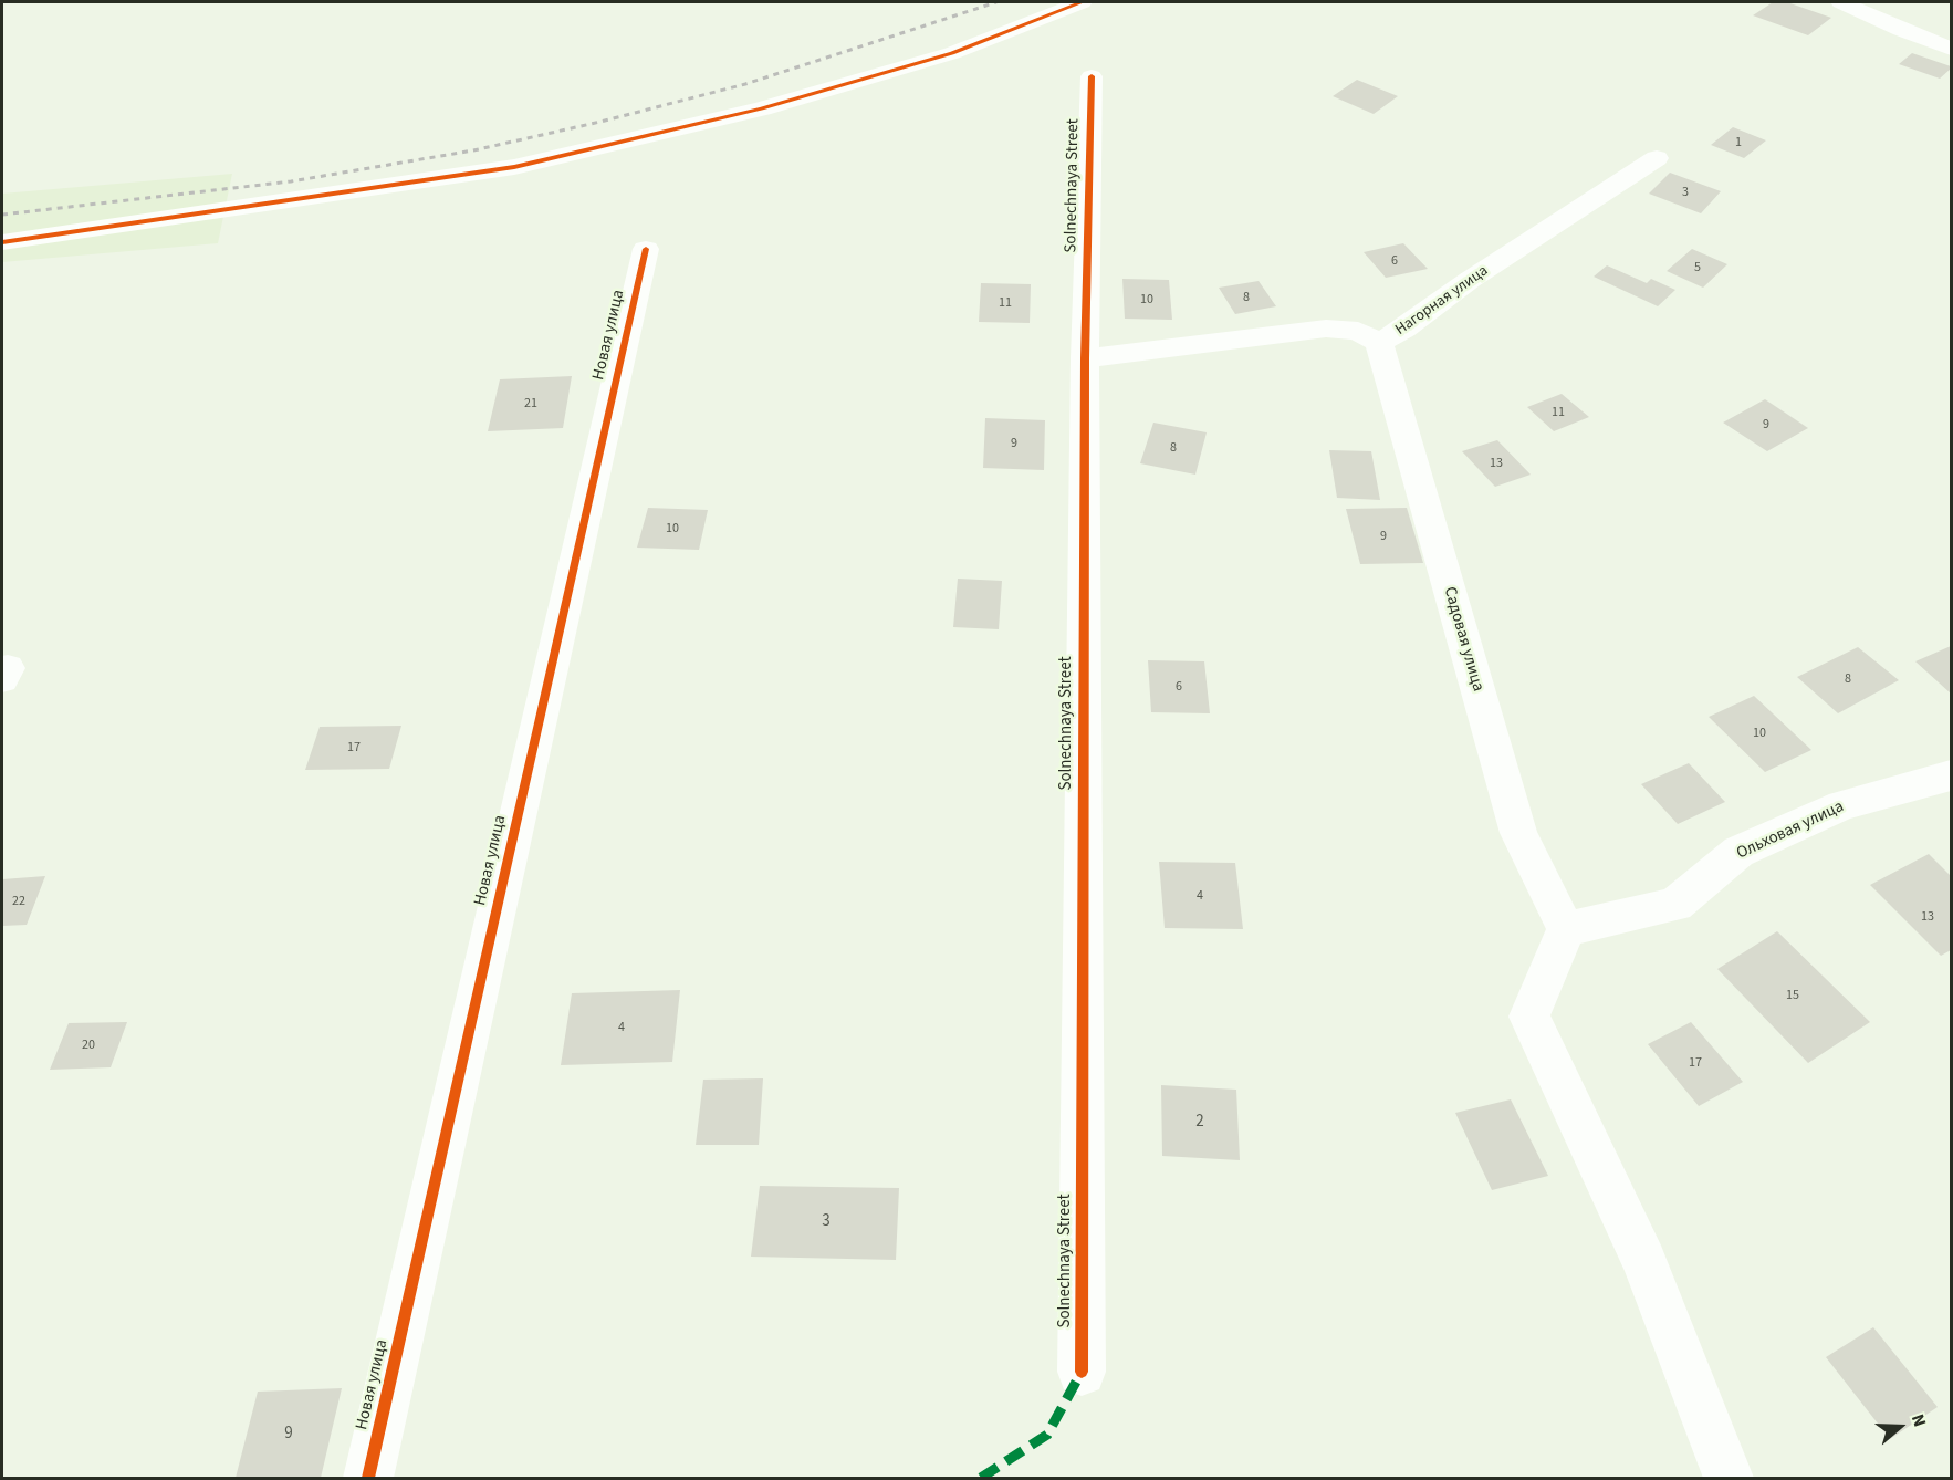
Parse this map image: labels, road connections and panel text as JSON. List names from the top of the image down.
{
  "streets": {
    "street": [
      "Solnechnaya Street",
      "Нагорная улица",
      "Новая улица",
      "Садовая улица",
      "Ольховая улица"
    ]
  },
  "crossings": [
    ["Solnechnaya Street", "Нагорная улица"],
    ["Нагорная улица", "Садовая улица"],
    ["Садовая улица", "Ольховая улица"]
  ],
  "house_numbers": [
    "1",
    "3",
    "6",
    "5",
    "8",
    "10",
    "11",
    "21",
    "11",
    "9",
    "9",
    "8",
    "13",
    "10",
    "9",
    "8",
    "6",
    "10",
    "17",
    "4",
    "22",
    "13",
    "15",
    "4",
    "20",
    "17",
    "2",
    "3",
    "9"
  ],
  "north": "right"
}
